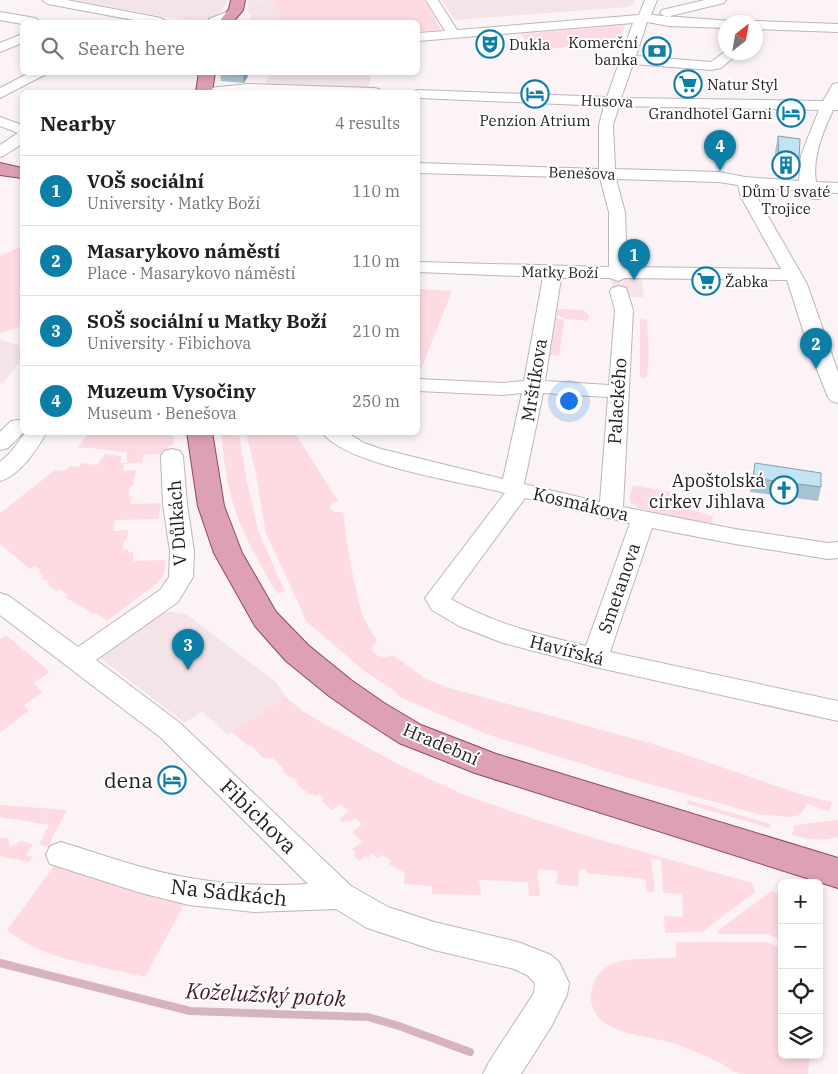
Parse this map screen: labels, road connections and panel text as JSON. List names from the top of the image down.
{
  "streets": {
    "main road": ["Hradební"],
    "street": [
      "Husova",
      "Benešova",
      "Matky Boží",
      "Mrštíkova",
      "Palackého",
      "Kosmákova",
      "V Důlkách",
      "Smetanova",
      "Havířská",
      "Fibichova",
      "Na Sádkách"
    ]
  },
  "crossings": [
    ["Husova", "Palackého"],
    ["Benešova", "Palackého"],
    ["Matky Boží", "Mrštíkova"],
    ["Matky Boží", "Palackého"],
    ["Mrštíkova", "Kosmákova"],
    ["Mrštíkova", "Havířská"],
    ["Palackého", "Kosmákova"],
    ["Kosmákova", "Smetanova"],
    ["Kosmákova", "Havířská"],
    ["V Důlkách", "Fibichova"],
    ["Smetanova", "Havířská"],
    ["Fibichova", "Na Sádkách"]
  ],
  "water": ["Koželužský potok"],
  "places": {
    "theatre": ["Dukla"],
    "bank": ["Komerční banka"],
    "supermarket": ["Natur Styl", "Žabka"],
    "hotel": ["Penzion Atrium", "Grandhotel Garni", "dena"],
    "building": ["Dům U svaté Trojice"],
    "church": ["Apoštolská církev Jihlava"]
  },
  "north": "top right",
  "page": {
    "search": "Search here",
    "heading": ["Nearby", "4 results"],
    "pins": [
      "4",
      "1",
      "2",
      "3"
    ],
    "list": [
      {
        "mark": "1",
        "name": "VOŠ sociální",
        "note": "University · Matky Boží",
        "value": "110 m"
      },
      {
        "mark": "2",
        "name": "Masarykovo náměstí",
        "note": "Place · Masarykovo náměstí",
        "value": "110 m"
      },
      {
        "mark": "3",
        "name": "SOŠ sociální u Matky Boží",
        "note": "University · Fibichova",
        "value": "210 m"
      },
      {
        "mark": "4",
        "name": "Muzeum Vysočiny",
        "note": "Museum · Benešova",
        "value": "250 m"
      }
    ],
    "map_buttons": ["+", "−"]
  }
}
